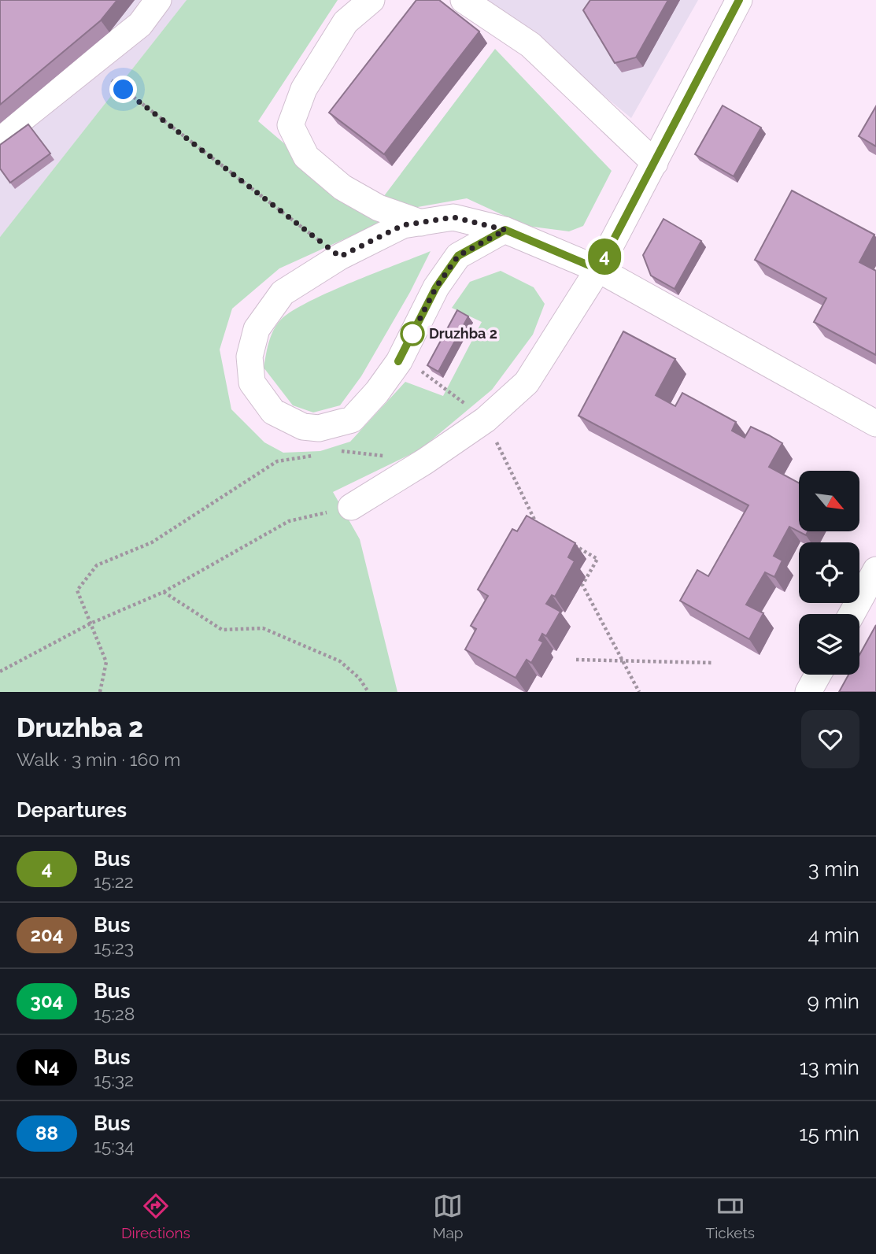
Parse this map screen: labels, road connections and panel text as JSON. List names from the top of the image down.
{
  "places": ["Druzhba 2"],
  "lines": ["bus line 4"],
  "north": "bottom right",
  "page": {
    "on_map": "4",
    "heading": [
      ["Druzhba 2", "Walk · 3 min · 160 m"],
      "Departures"
    ],
    "list": [
      {
        "mark": "4",
        "name": "Bus",
        "note": "15:22",
        "value": "3 min"
      },
      {
        "mark": "204",
        "name": "Bus",
        "note": "15:23",
        "value": "4 min"
      },
      {
        "mark": "304",
        "name": "Bus",
        "note": "15:28",
        "value": "9 min"
      },
      {
        "mark": "N4",
        "name": "Bus",
        "note": "15:32",
        "value": "13 min"
      },
      {
        "mark": "88",
        "name": "Bus",
        "note": "15:34",
        "value": "15 min"
      }
    ],
    "tabs": ["Directions", "Map", "Tickets"]
  }
}
